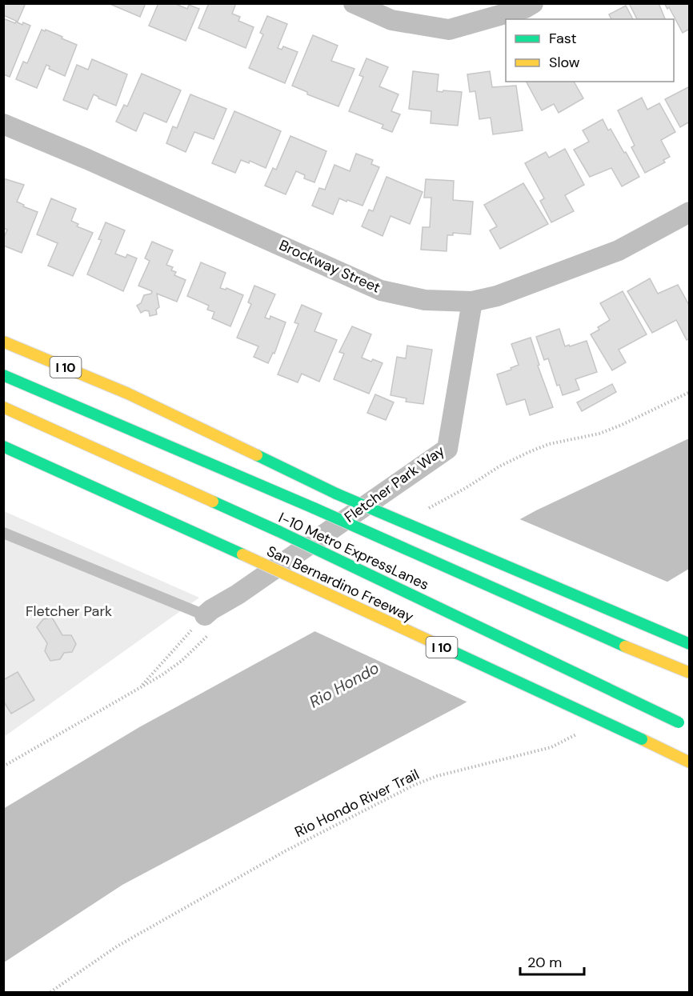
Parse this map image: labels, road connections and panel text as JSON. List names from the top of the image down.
{
  "streets": {
    "highway": ["I 10", "I-10 Metro ExpressLanes", "San Bernardino Freeway"],
    "street": ["Brockway Street", "Fletcher Park Way"],
    "path": ["Rio Hondo River Trail"]
  },
  "crossings": [
    ["Brockway Street", "Fletcher Park Way"]
  ],
  "water": ["Rio Hondo"],
  "parks": ["Fletcher Park"],
  "legend": ["Fast", "Slow"],
  "scale_bar": "20 m"
}
